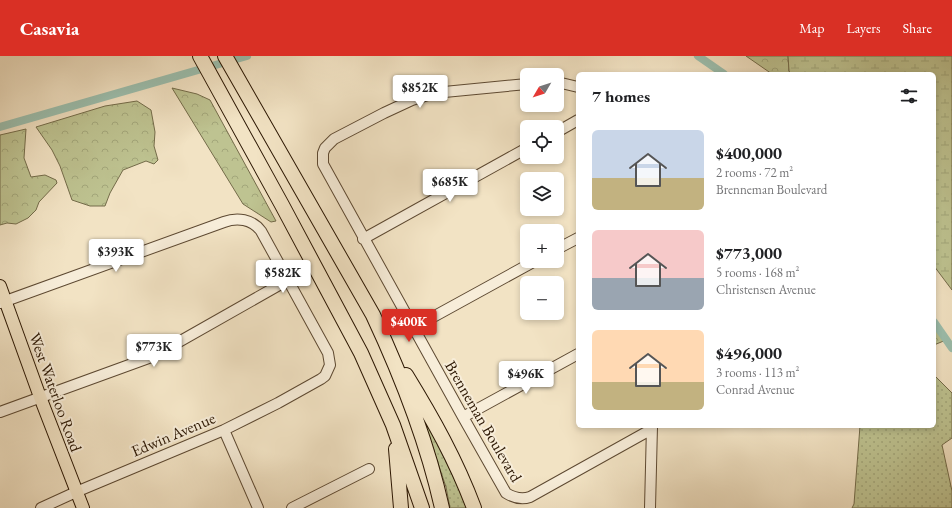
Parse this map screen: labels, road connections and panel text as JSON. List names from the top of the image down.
{
  "streets": {
    "main road": ["West Waterloo Road"],
    "street": ["Brenneman Boulevard", "Edwin Avenue"]
  },
  "crossings": [
    ["West Waterloo Road", "Edwin Avenue"]
  ],
  "north": "bottom left",
  "page": {
    "header": "Casavia",
    "nav": ["Map", "Layers", "Share"],
    "map_buttons": ["+", "−"],
    "heading": "7 homes",
    "price": [
      "$852K",
      "$685K",
      "$393K",
      "$582K",
      "$400K",
      "$773K",
      "$496K"
    ],
    "list": [
      {
        "name": "$400,000",
        "note": "2 rooms · 72 m² · Brenneman Boulevard"
      },
      {
        "name": "$773,000",
        "note": "5 rooms · 168 m² · Christensen Avenue"
      },
      {
        "name": "$496,000",
        "note": "3 rooms · 113 m² · Conrad Avenue"
      }
    ]
  }
}
